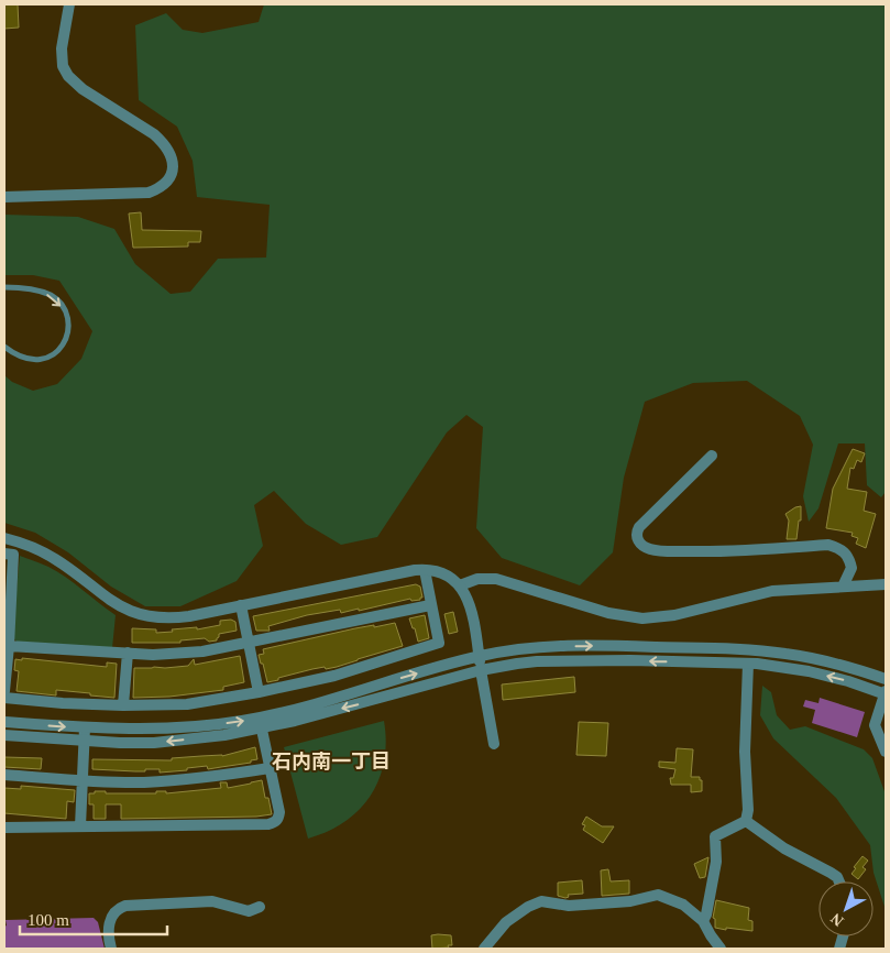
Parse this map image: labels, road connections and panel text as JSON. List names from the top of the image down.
{
  "districts": ["石内南一丁目"],
  "scale_bar": "100 m",
  "north": "bottom left"
}
